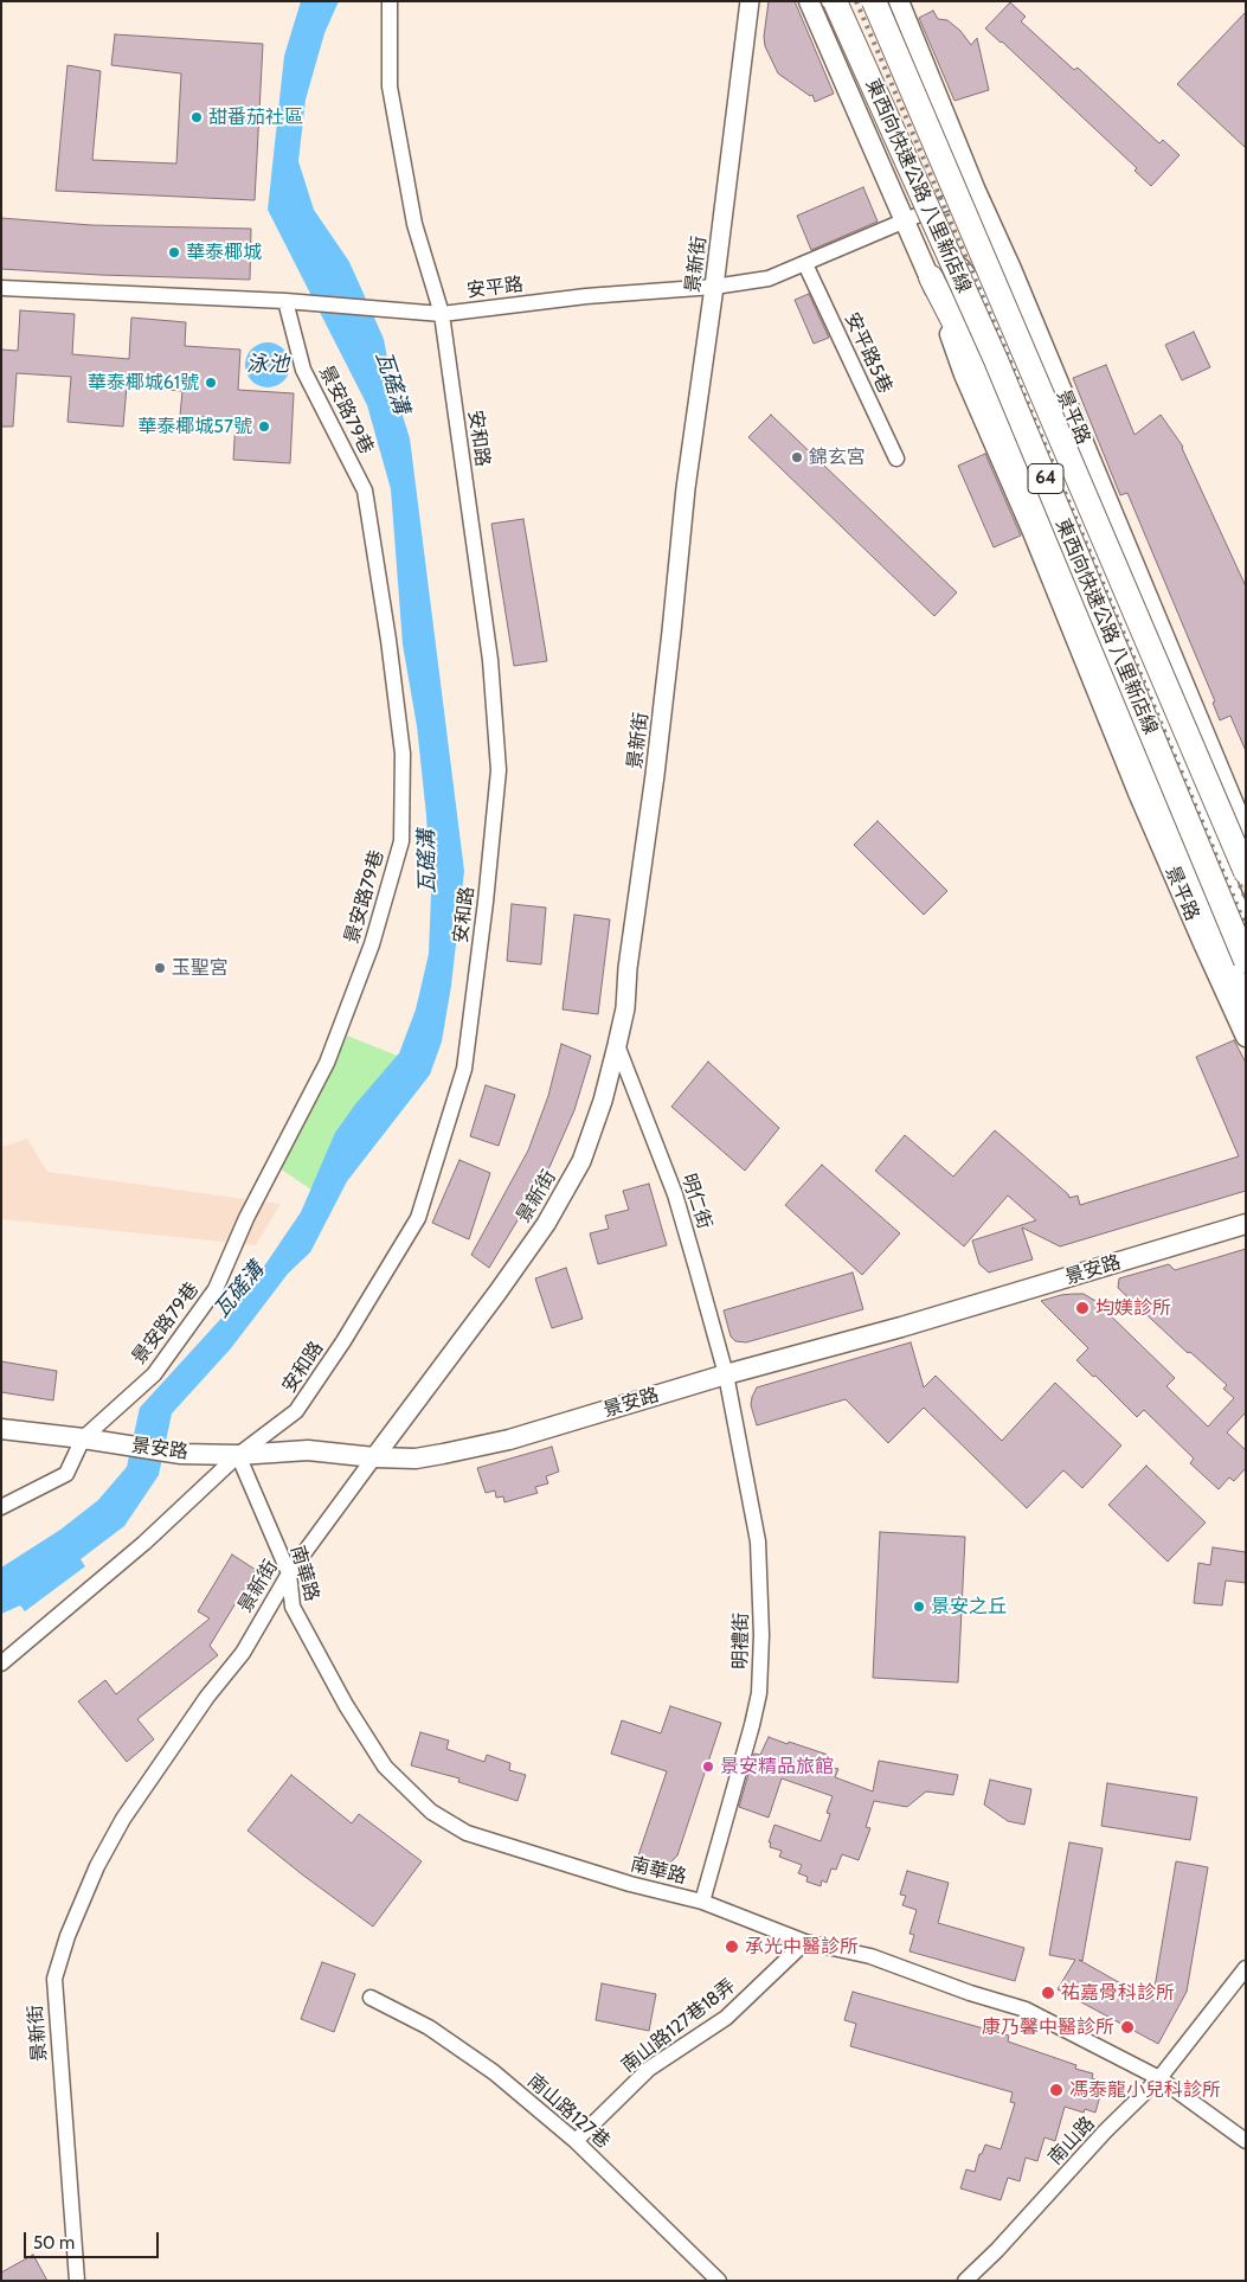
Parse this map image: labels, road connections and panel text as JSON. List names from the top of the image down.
{
  "streets": {
    "highway": ["東西向快速公路 八里新店線", "64"],
    "main road": ["景平路", "景安路"],
    "street": [
      "景新街",
      "安平路",
      "安平路5巷",
      "景安路79巷",
      "安和路",
      "明仁街",
      "南華路",
      "明禮街",
      "南山路127巷18弄",
      "南山路127巷",
      "南山路"
    ]
  },
  "crossings": [
    ["景新街", "安平路"],
    ["景新街", "明仁街"],
    ["景新街", "景安路"],
    ["景新街", "南華路"],
    ["安平路", "安平路5巷"],
    ["安平路", "景安路79巷"],
    ["安平路", "景平路"],
    ["安平路", "安和路"],
    ["景安路79巷", "景安路"],
    ["安和路", "景安路"],
    ["安和路", "南華路"],
    ["明仁街", "景安路"],
    ["明仁街", "明禮街"],
    ["景安路", "南華路"],
    ["景安路", "明禮街"],
    ["南華路", "明禮街"],
    ["南華路", "南山路127巷18弄"],
    ["南華路", "南山路"],
    ["南山路127巷18弄", "南山路127巷"]
  ],
  "water": ["泳池", "瓦磘溝"],
  "places": [
    "甜番茄社區",
    "華泰椰城",
    "華泰椰城61號",
    "華泰椰城57號",
    "錦玄宮",
    "玉聖宮",
    "均媄診所",
    "景安之丘",
    "景安精品旅館",
    "承光中醫診所",
    "祐嘉骨科診所",
    "康乃馨中醫診所",
    "馮泰龍小兒科診所"
  ],
  "scale_bar": "50 m"
}
